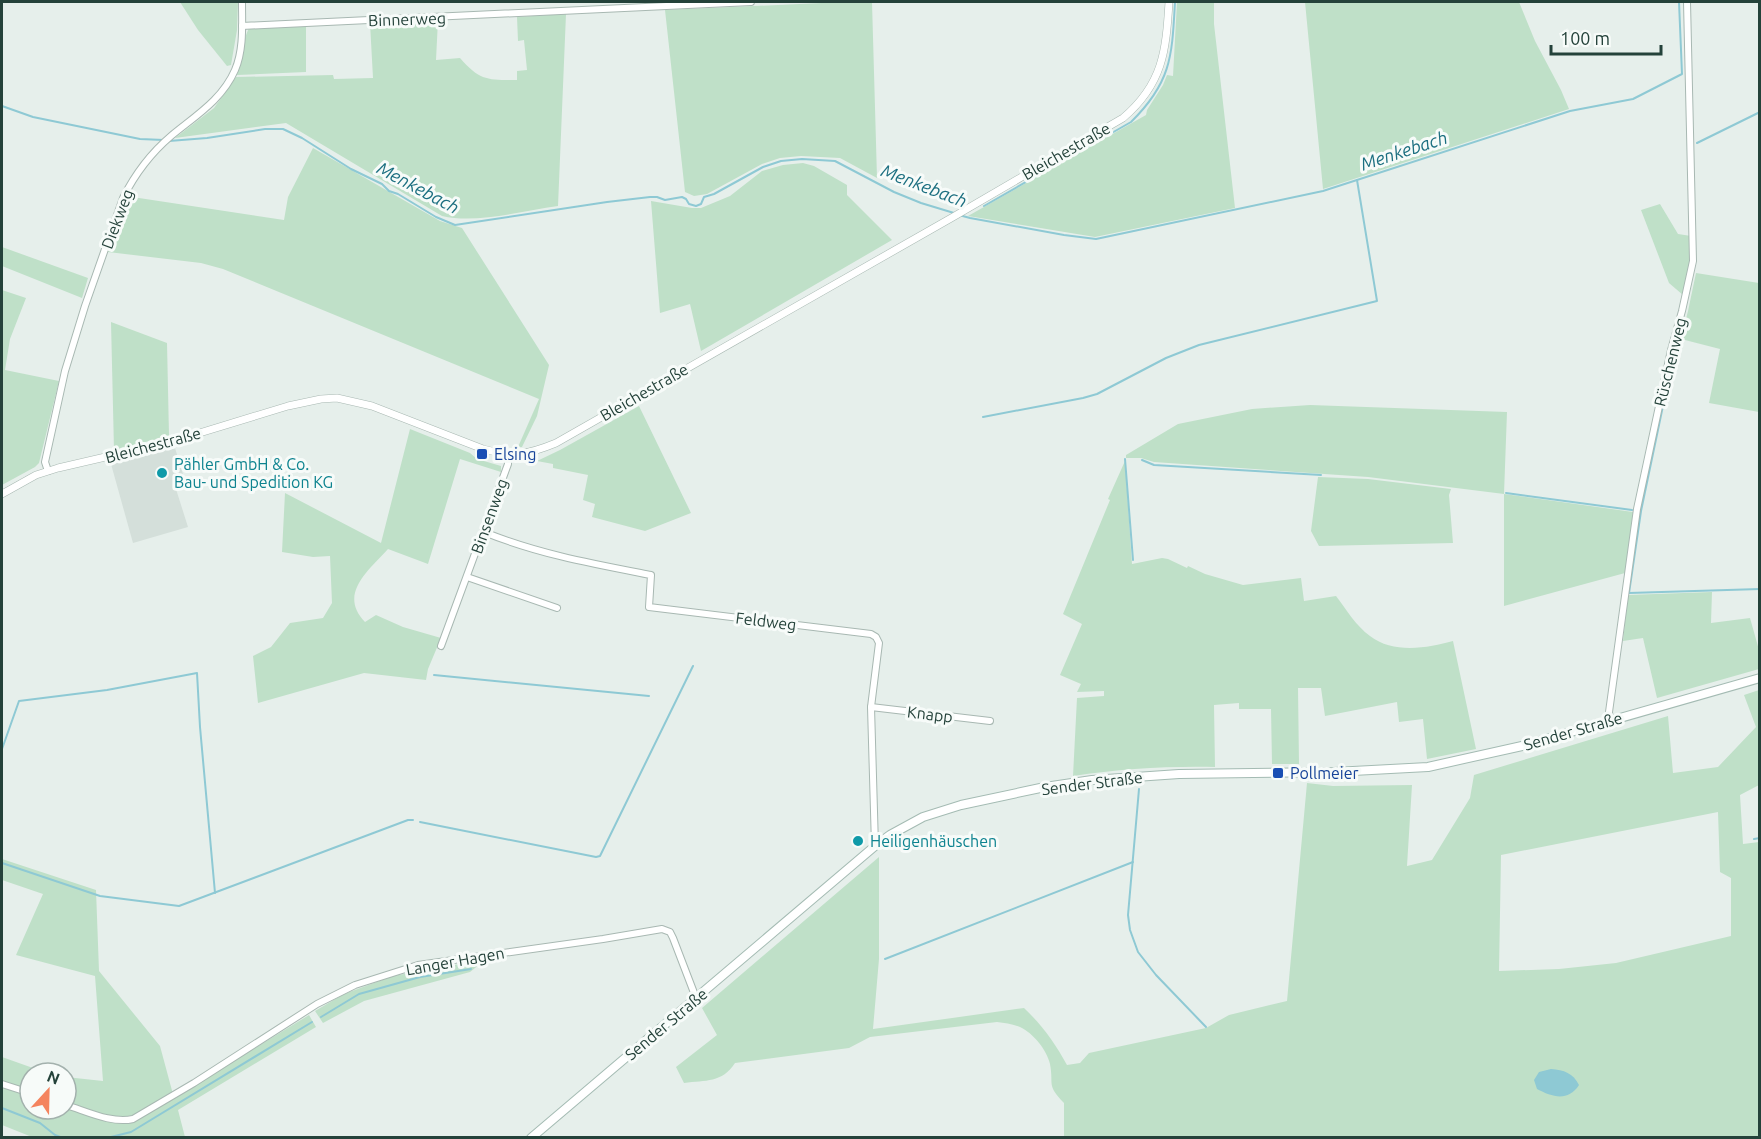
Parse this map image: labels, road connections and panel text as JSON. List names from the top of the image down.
{
  "streets": {
    "main road": ["Sender Straße"],
    "street": [
      "Binnerweg",
      "Bleichestraße",
      "Diekweg",
      "Rüschenweg",
      "Binsenweg",
      "Feldweg",
      "Knapp",
      "Langer Hagen"
    ]
  },
  "crossings": [
    ["Binnerweg", "Diekweg"],
    ["Bleichestraße", "Diekweg"],
    ["Bleichestraße", "Binsenweg"],
    ["Rüschenweg", "Sender Straße"],
    ["Binsenweg", "Feldweg"],
    ["Feldweg", "Knapp"],
    ["Feldweg", "Sender Straße"],
    ["Sender Straße", "Langer Hagen"]
  ],
  "water": ["Menkebach"],
  "places": {
    "transit": ["Elsing", "Pollmeier"],
    "other": ["Pähler GmbH & Co. Bau- und Spedition KG", "Heiligenhäuschen"]
  },
  "scale_bar": "100 m",
  "north": "top"
}
